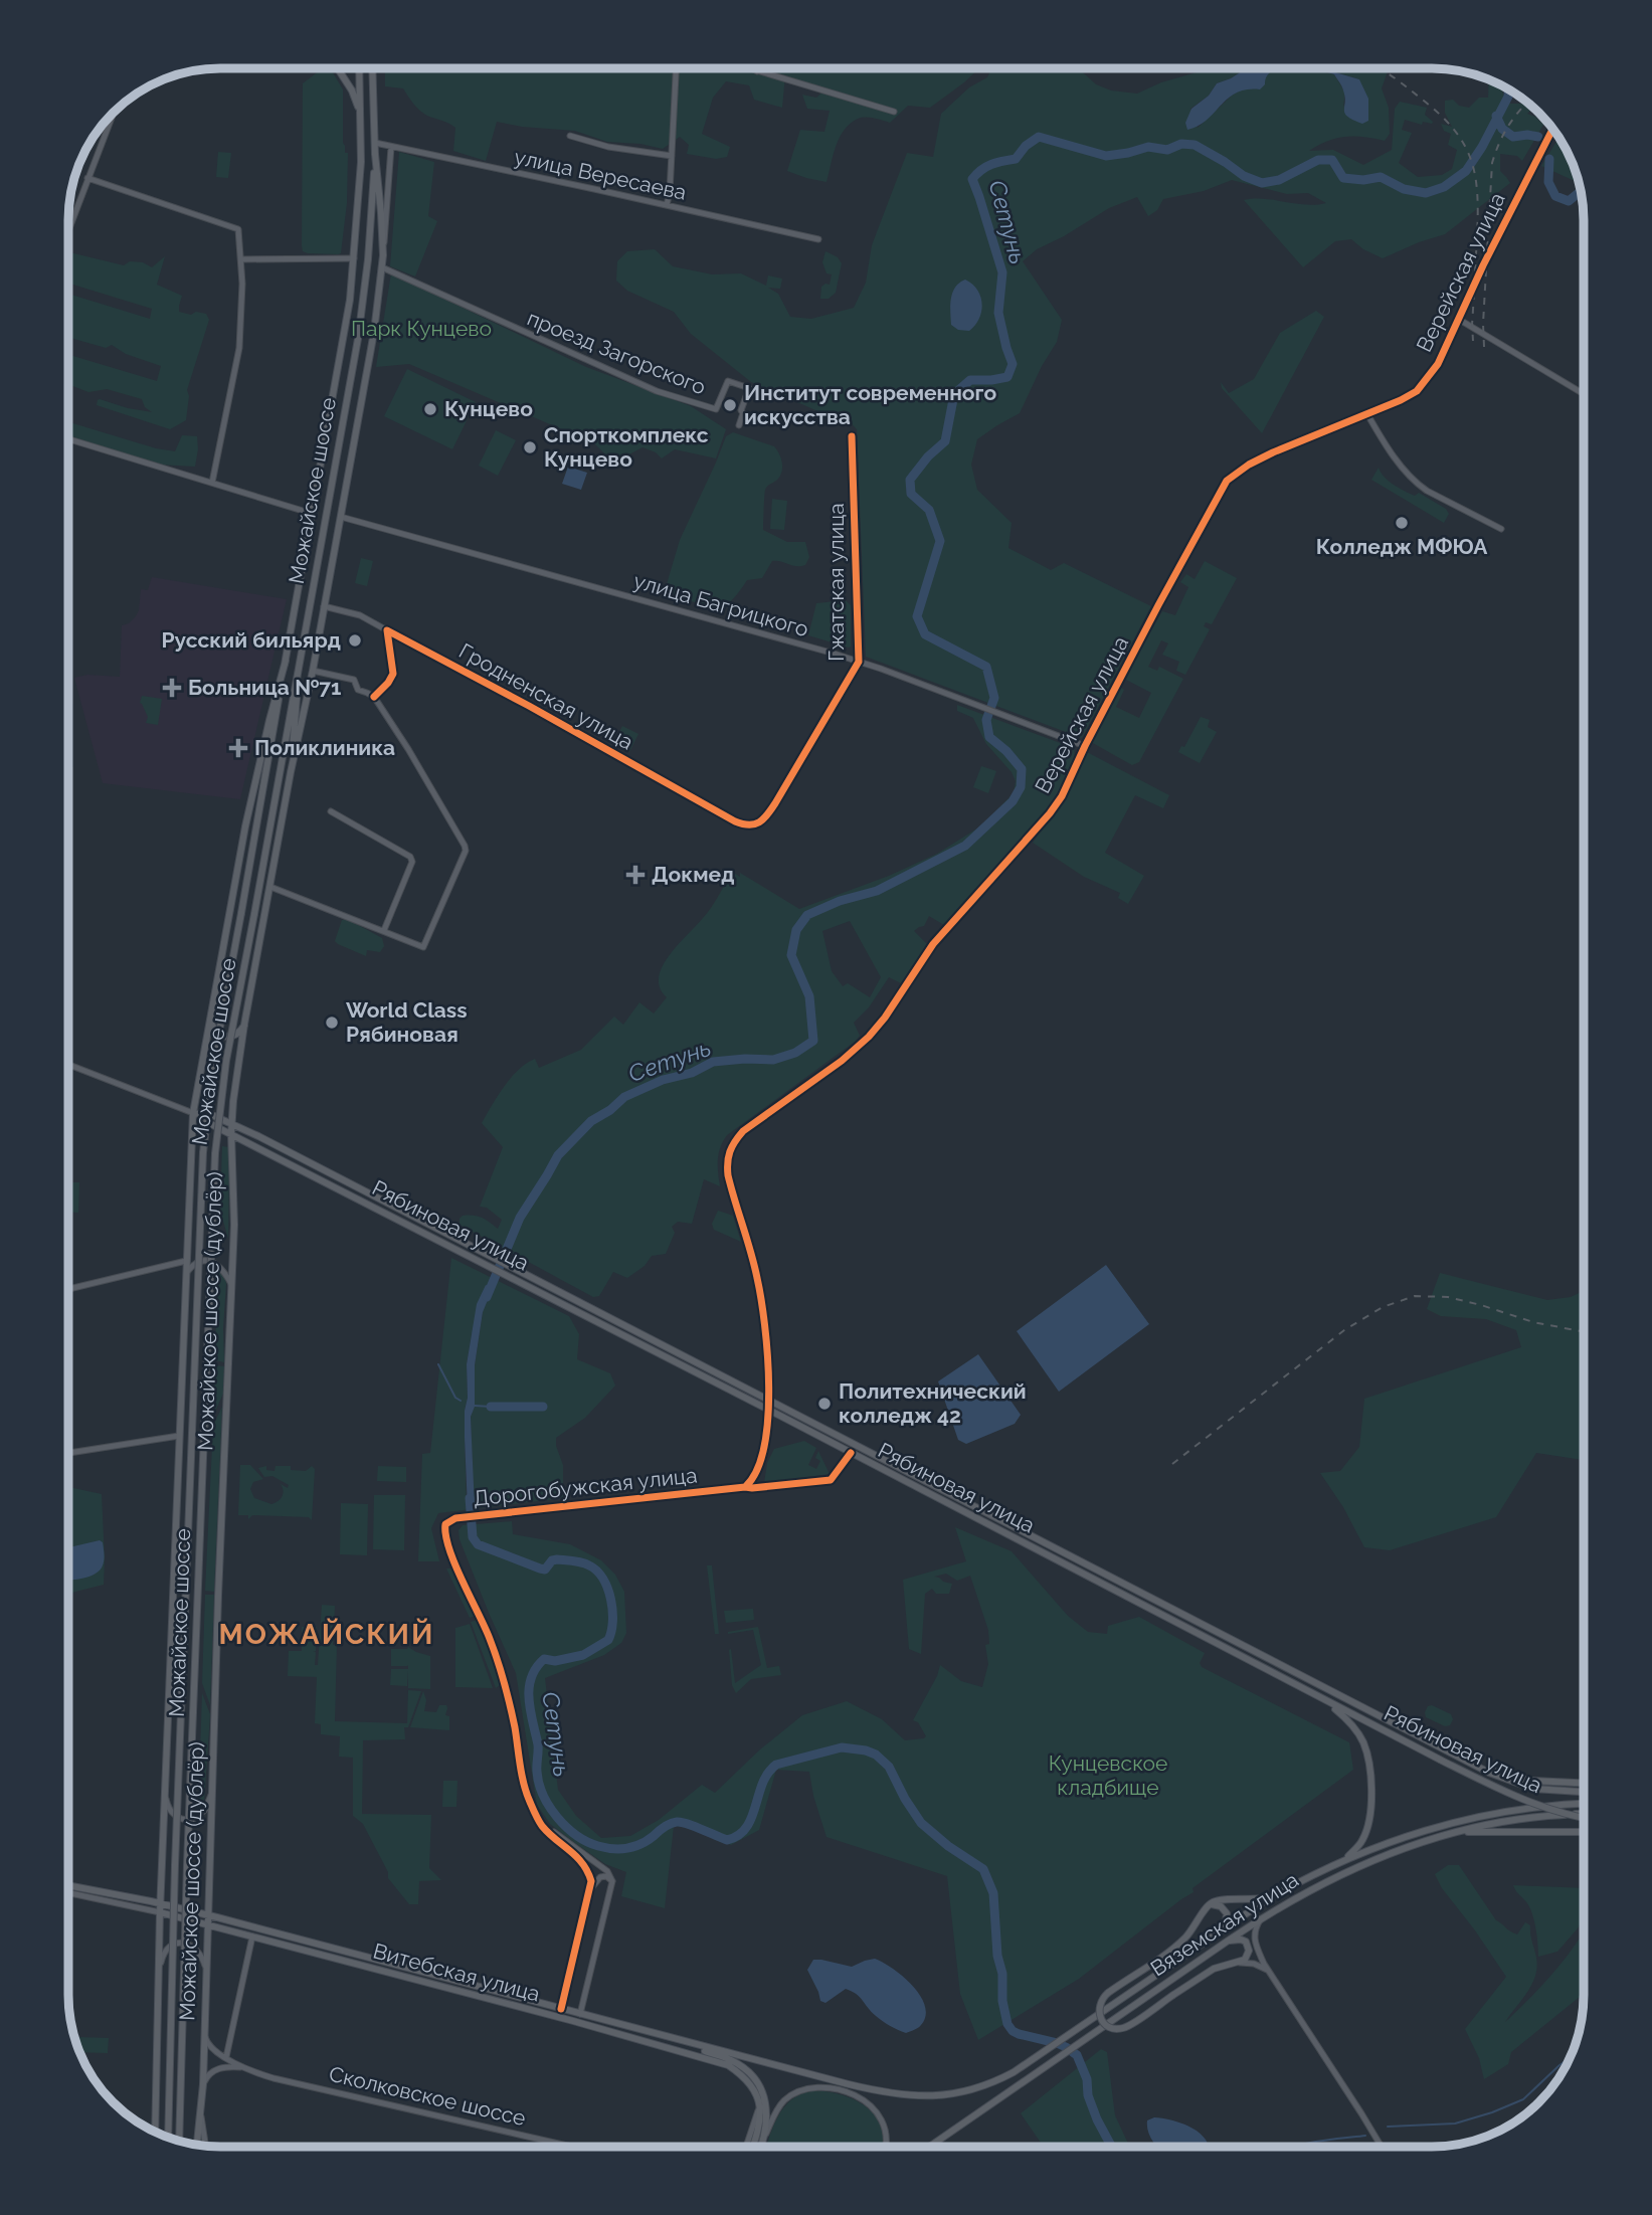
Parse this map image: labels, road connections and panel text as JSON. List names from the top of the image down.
{
  "streets": {
    "main road": [
      "Можайское шоссе",
      "Рябиновая улица",
      "Можайское шоссе (дублёр)",
      "Вяземская улица",
      "Витебская улица"
    ],
    "street": [
      "улица Вересаева",
      "Верейская улица",
      "проезд Загорского",
      "Гжатская улица",
      "улица Багрицкого",
      "Гродненская улица",
      "Дорогобужская улица",
      "Сколковское шоссе"
    ]
  },
  "crossings": [
    ["улица Вересаева", "Можайское шоссе"],
    ["улица Вересаева", "Можайское шоссе (дублёр)"],
    ["Верейская улица", "улица Багрицкого"],
    ["Верейская улица", "Рябиновая улица"],
    ["Верейская улица", "Дорогобужская улица"],
    ["проезд Загорского", "Можайское шоссе (дублёр)"],
    ["Можайское шоссе", "Можайское шоссе (дублёр)"],
    ["Гжатская улица", "улица Багрицкого"],
    ["Гжатская улица", "Гродненская улица"],
    ["улица Багрицкого", "Можайское шоссе (дублёр)"],
    ["Гродненская улица", "Можайское шоссе (дублёр)"],
    ["Рябиновая улица", "Можайское шоссе (дублёр)"],
    ["Рябиновая улица", "Дорогобужская улица"],
    ["Можайское шоссе (дублёр)", "Витебская улица"],
    ["Можайское шоссе (дублёр)", "Сколковское шоссе"],
    ["Вяземская улица", "Витебская улица"]
  ],
  "districts": ["МОЖАЙСКИЙ"],
  "water": ["Сетунь"],
  "parks": ["Парк Кунцево", "Кунцевское кладбище"],
  "places": {
    "other": [
      "Институт современного искусства",
      "Кунцево",
      "Спорткомплекс Кунцево",
      "Колледж МФЮА",
      "Русский бильярд",
      "World Class Рябиновая",
      "Политехнический колледж 42"
    ],
    "health": ["Больница №71", "Поликлиника", "Докмед"]
  }
}
